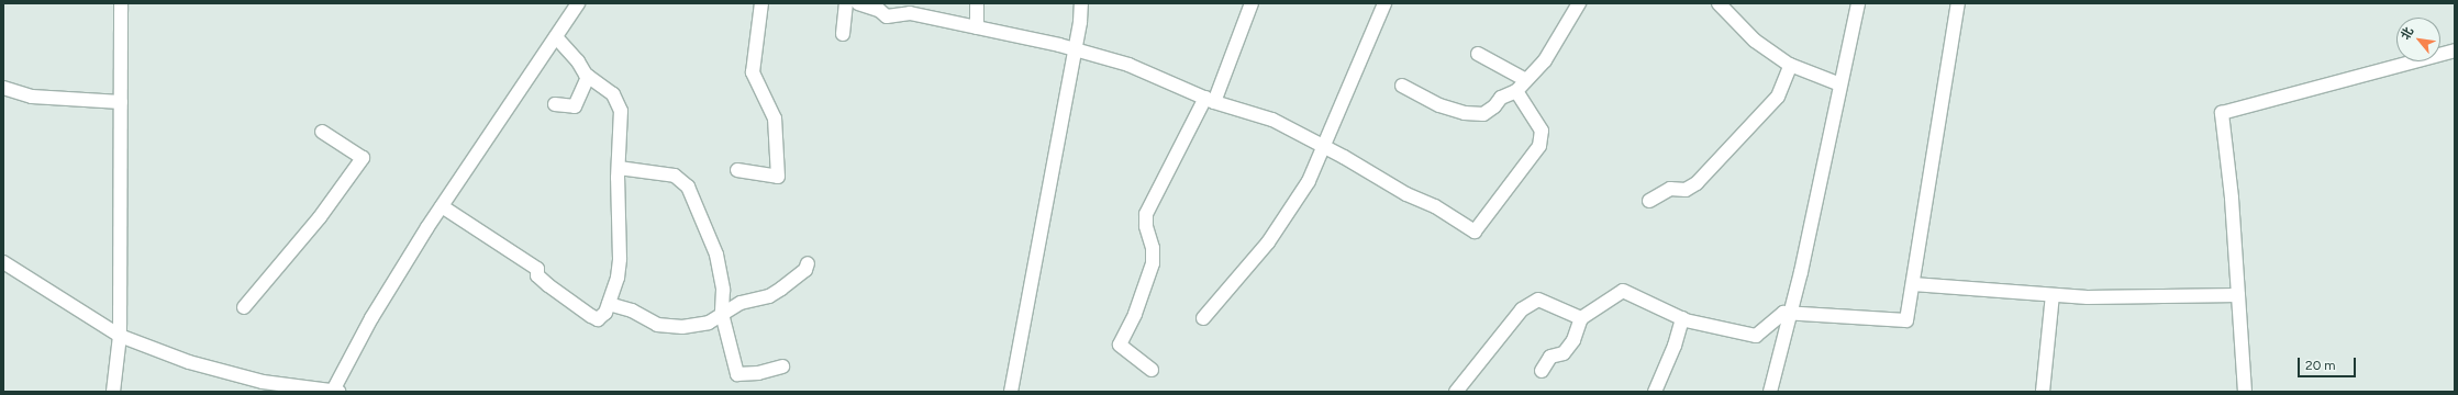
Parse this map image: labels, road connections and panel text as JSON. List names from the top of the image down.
{
  "scale_bar": "20 m",
  "north": "top left"
}
